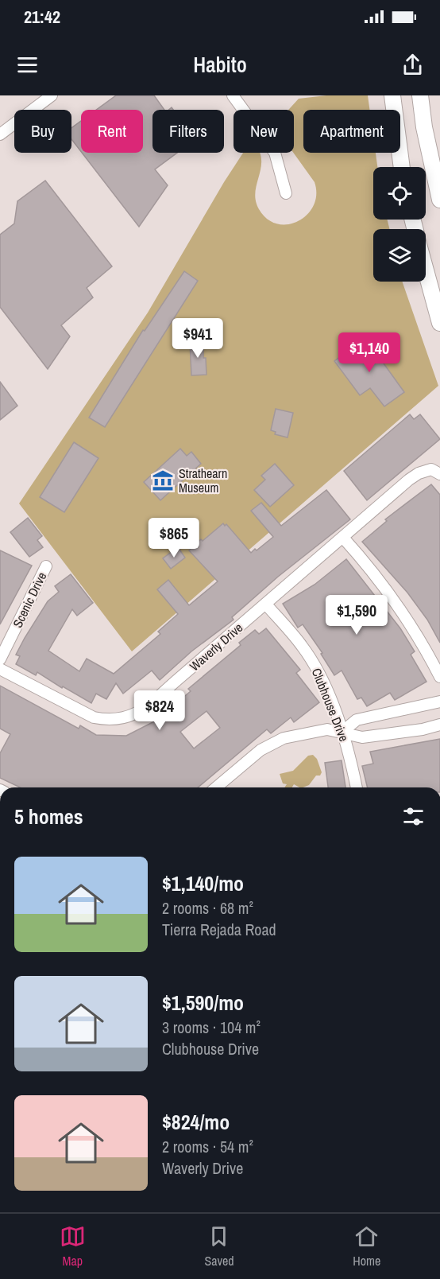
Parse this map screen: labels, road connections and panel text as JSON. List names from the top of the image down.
{
  "streets": {
    "street": ["Scenic Drive", "Waverly Drive", "Clubhouse Drive"]
  },
  "crossings": [
    ["Waverly Drive", "Clubhouse Drive"]
  ],
  "places": {
    "museum": ["Strathearn Museum"]
  },
  "page": {
    "status": "21:42",
    "header": "Habito",
    "chip": [
      "Buy",
      "Rent",
      "Filters",
      "New",
      "Apartment"
    ],
    "price": [
      "$941",
      "$1,140",
      "$865",
      "$1,590",
      "$824"
    ],
    "heading": "5 homes",
    "list": [
      {
        "name": "$1,140/mo",
        "note": "2 rooms · 68 m² · Tierra Rejada Road"
      },
      {
        "name": "$1,590/mo",
        "note": "3 rooms · 104 m² · Clubhouse Drive"
      },
      {
        "name": "$824/mo",
        "note": "2 rooms · 54 m² · Waverly Drive"
      }
    ],
    "tabs": ["Map", "Saved", "Home"]
  }
}
